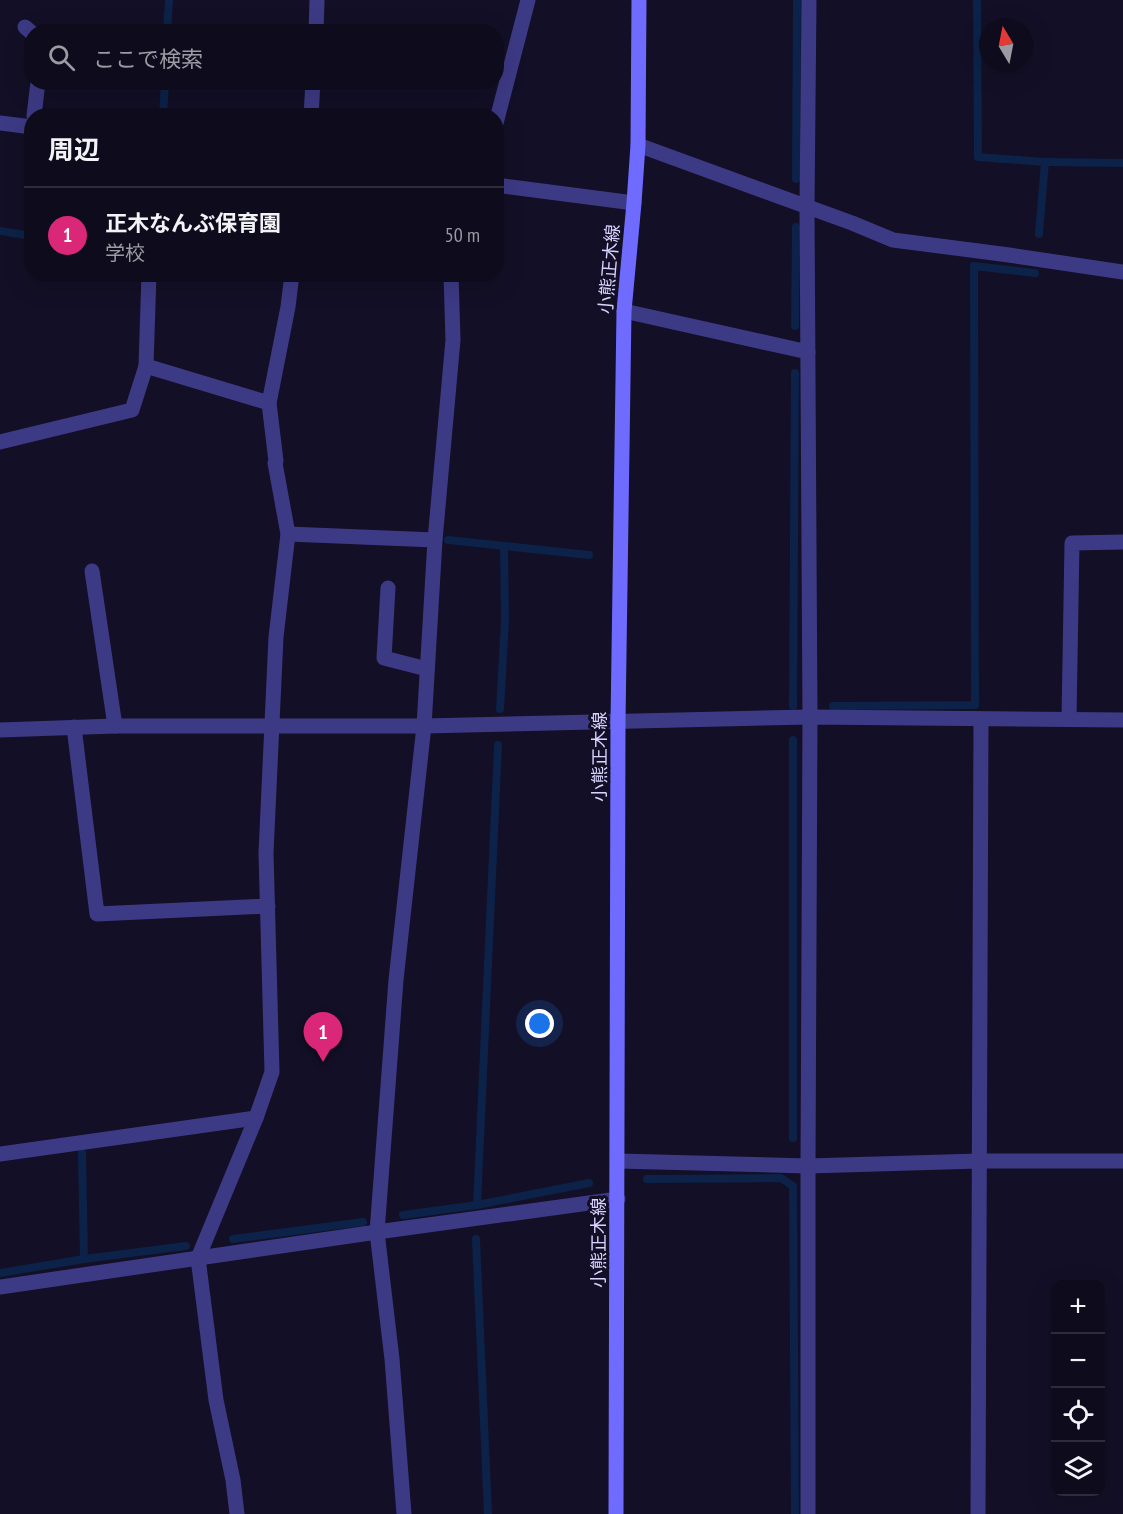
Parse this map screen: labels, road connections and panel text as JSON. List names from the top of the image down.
{
  "streets": {
    "main road": ["小熊正木線"]
  },
  "north": "top",
  "page": {
    "search": "ここで検索",
    "heading": "周辺",
    "list": [
      {
        "mark": "1",
        "name": "正木なんぶ保育園",
        "note": "学校",
        "value": "50 m"
      }
    ],
    "pins": "1",
    "map_buttons": ["+", "−"]
  }
}
